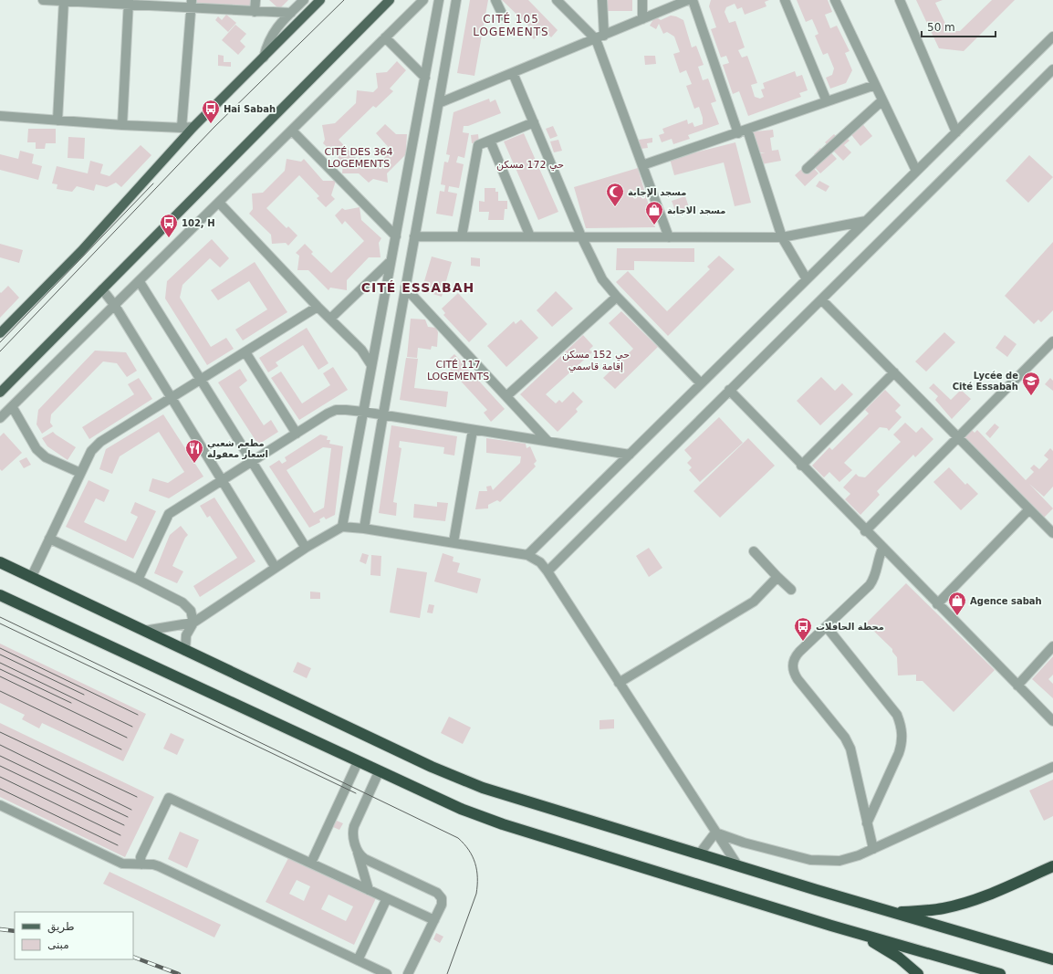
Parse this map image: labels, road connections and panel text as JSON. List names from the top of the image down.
{
  "districts": [
    "CITÉ 105 LOGEMENTS",
    "CITÉ DES 364 LOGEMENTS",
    "حي 172 مسكن",
    "CITÉ ESSABAH",
    "حي 152 مسكن إقامة قاسمي",
    "CITÉ 117 LOGEMENTS"
  ],
  "places": {
    "bus stop": ["Hai Sabah", "102, H", "محطة الحافلات"],
    "mosque": ["مسجد الإجابة"],
    "shop": ["مسجد الاجابة", "Agence sabah"],
    "school or university": ["Lycée de Cité Essabah"],
    "restaurant": ["مطعم شعبي اسعار معقولة"]
  },
  "legend": ["طريق", "مبنى"],
  "scale_bar": "50 m"
}
